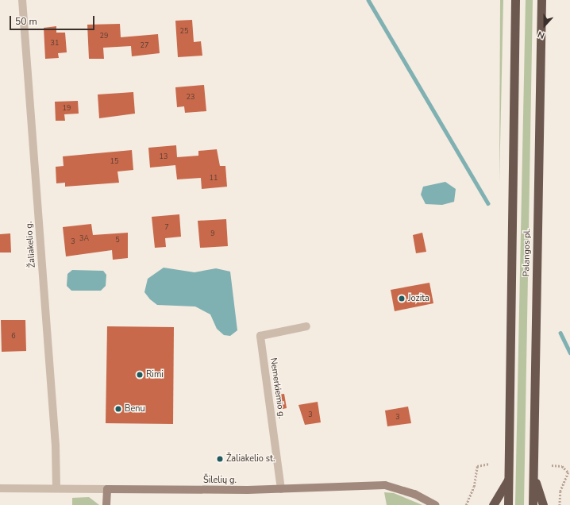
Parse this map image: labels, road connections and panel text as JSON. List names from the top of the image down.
{
  "streets": {
    "highway": ["Palangos pl."],
    "main road": ["Šilelių g."],
    "street": ["Žaliakelio g.", "Nemerkiemio g."]
  },
  "crossings": [
    ["Žaliakelio g.", "Šilelių g."],
    ["Nemerkiemio g.", "Šilelių g."]
  ],
  "places": [
    "Jozita",
    "Rimi",
    "Benu",
    "Žaliakelio st."
  ],
  "house_numbers": [
    "25",
    "29",
    "31",
    "27",
    "23",
    "19",
    "13",
    "15",
    "11",
    "7",
    "9",
    "3A",
    "5",
    "3",
    "6",
    "3",
    "3"
  ],
  "scale_bar": "50 m",
  "north": "bottom"
}
